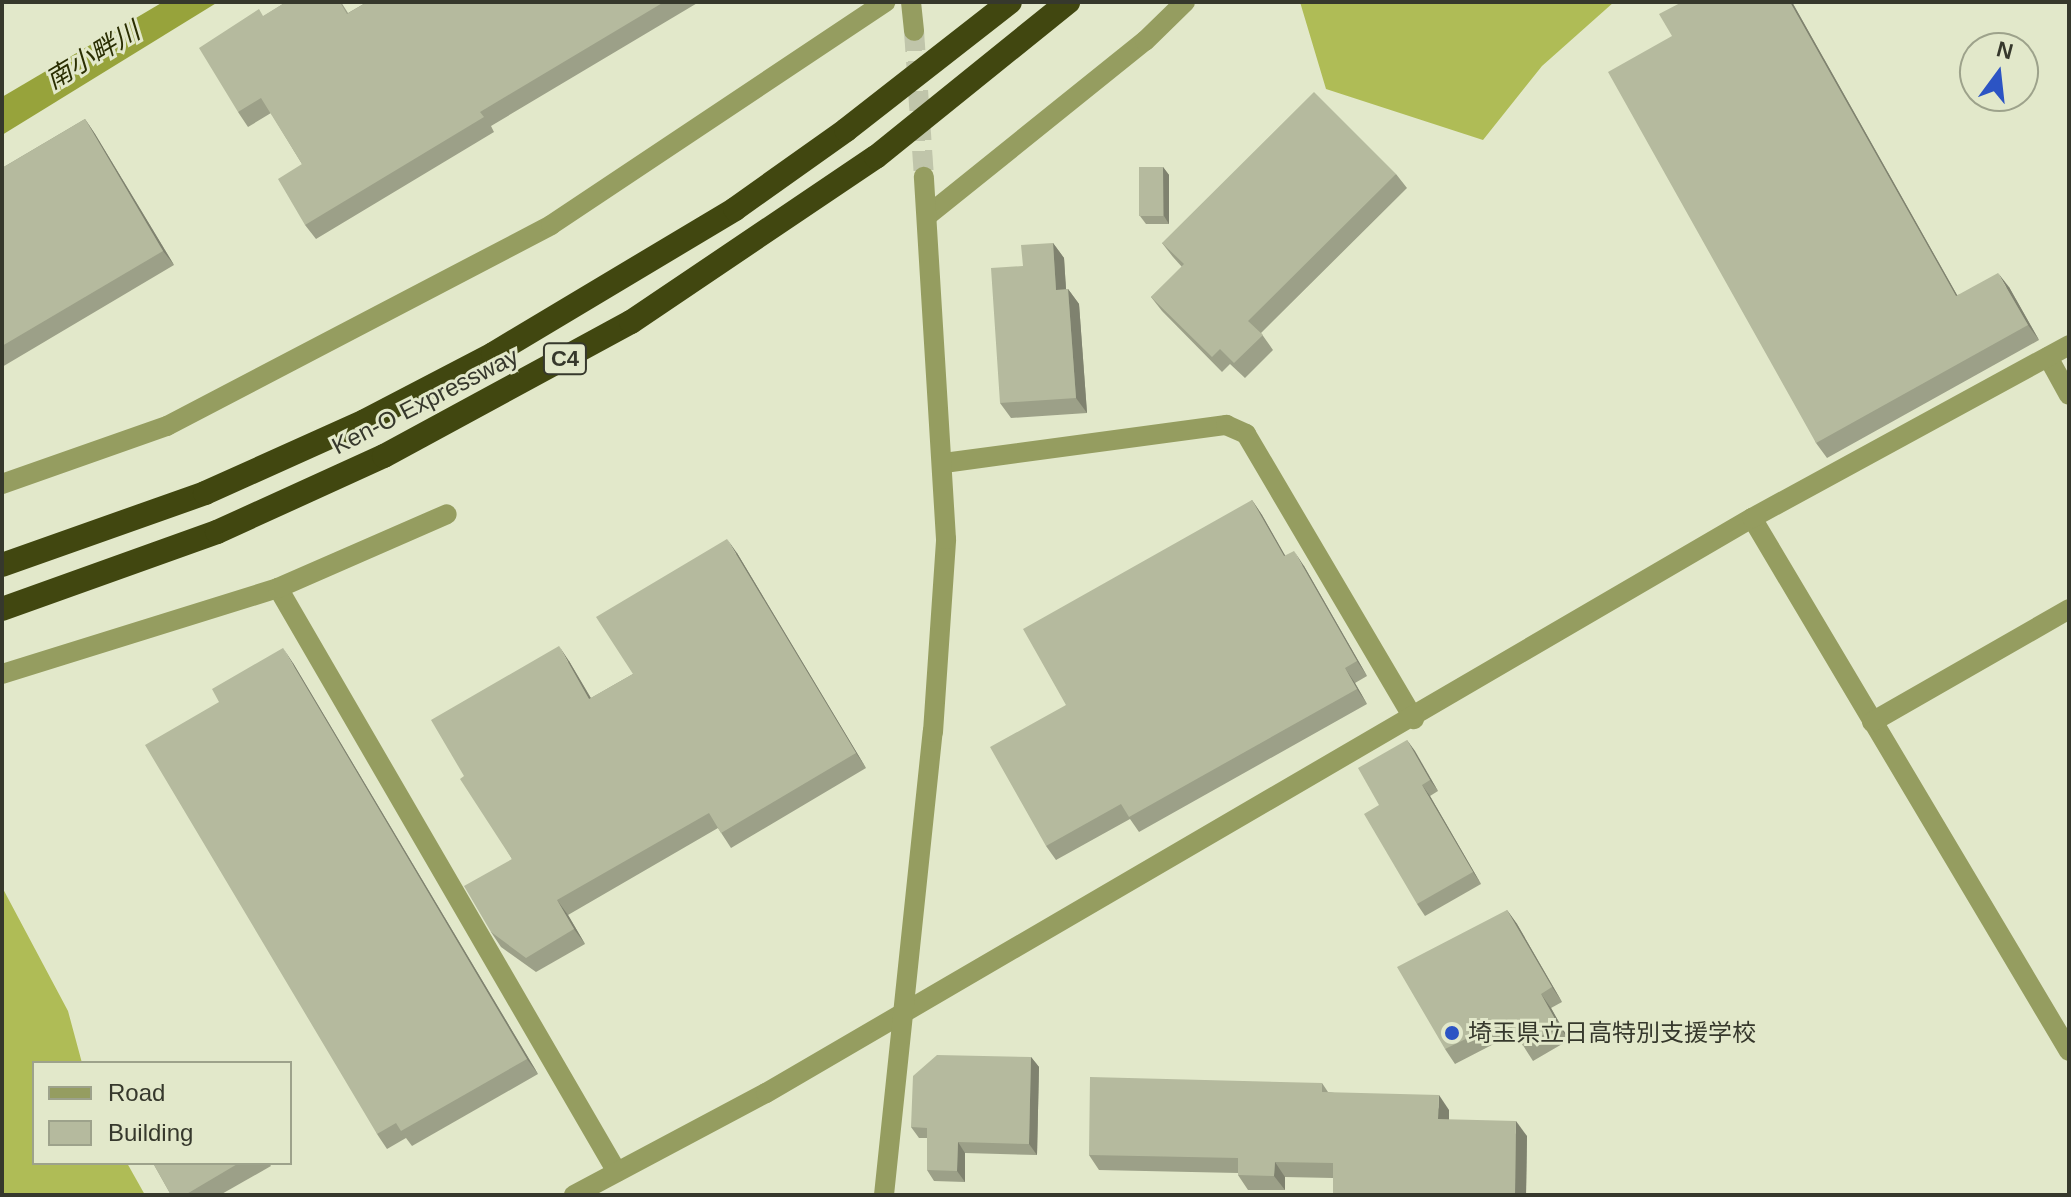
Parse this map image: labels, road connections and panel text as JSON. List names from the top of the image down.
{
  "streets": {
    "highway": ["C4", "Ken-O Expressway"]
  },
  "water": ["南小畔川"],
  "places": ["埼玉県立日高特別支援学校"],
  "legend": ["Road", "Building"],
  "north": "top"
}
